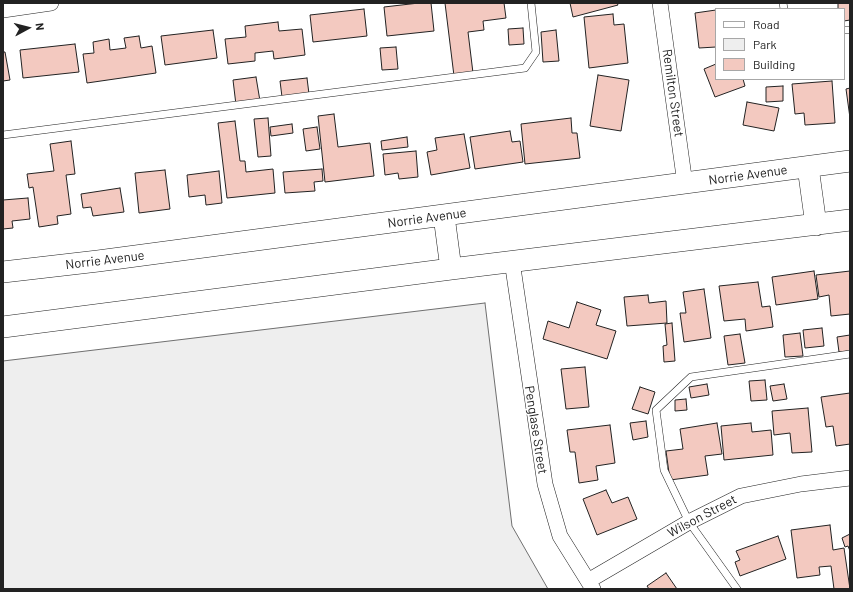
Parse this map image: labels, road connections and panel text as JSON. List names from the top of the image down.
{
  "streets": {
    "main road": ["Norrie Avenue"],
    "street": ["Remilton Street", "Penglase Street", "Wilson Street"]
  },
  "crossings": [
    ["Remilton Street", "Norrie Avenue"],
    ["Penglase Street", "Wilson Street"]
  ],
  "legend": ["Road", "Park", "Building"],
  "north": "right"
}
